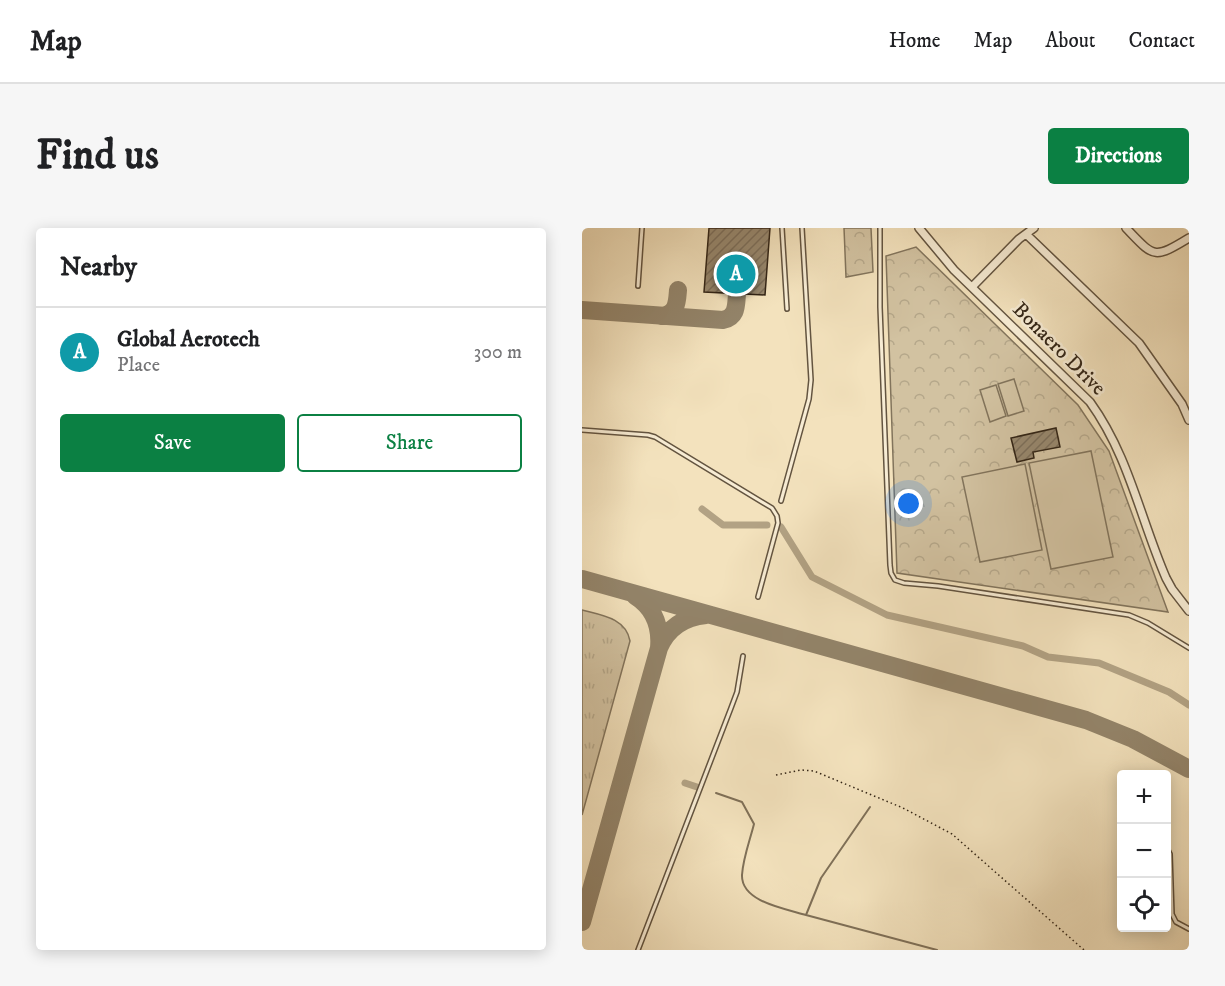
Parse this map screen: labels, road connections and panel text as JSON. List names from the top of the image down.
{
  "streets": {
    "street": ["Bonaero Drive"]
  },
  "page": {
    "header": "Map",
    "nav": [
      "Home",
      "Map",
      "About",
      "Contact"
    ],
    "buttons": [
      "Directions",
      ["Save", "Share"]
    ],
    "title": "Find us",
    "heading": "Nearby",
    "pins": "A",
    "list": [
      {
        "mark": "A",
        "name": "Global Aerotech",
        "note": "Place",
        "value": "300 m"
      }
    ],
    "map_buttons": ["+", "−"]
  }
}
